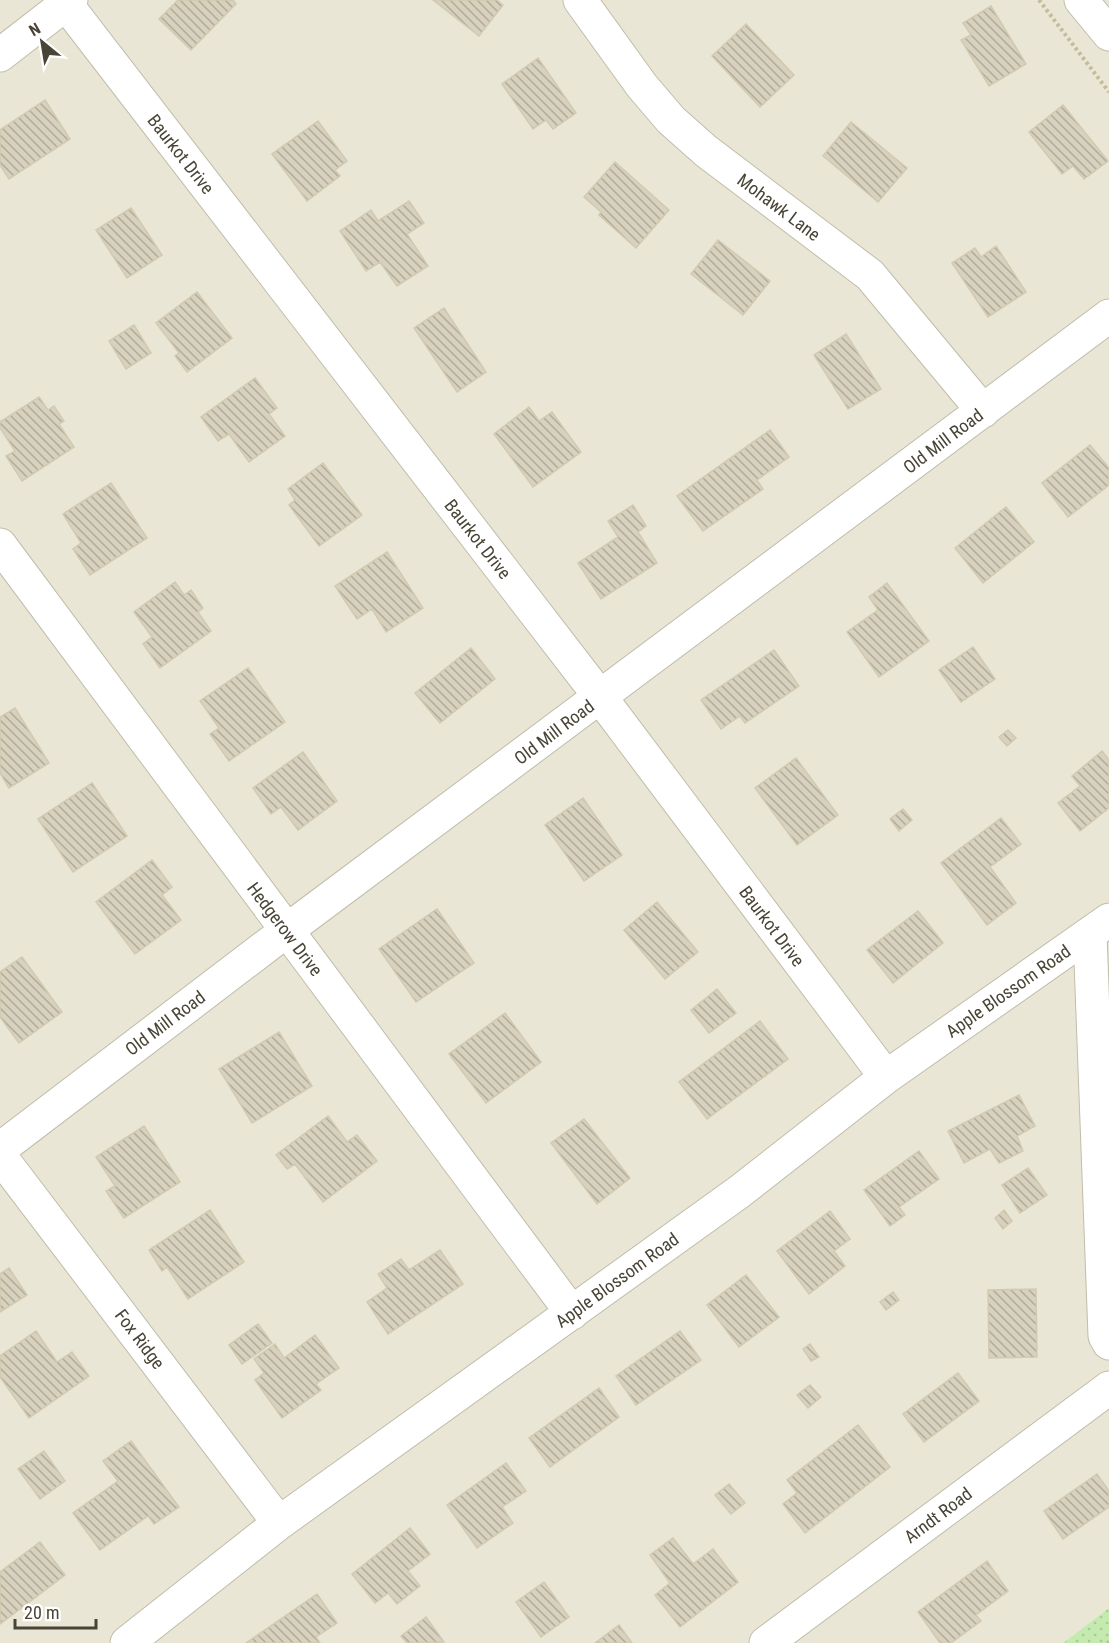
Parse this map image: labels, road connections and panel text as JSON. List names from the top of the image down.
{
  "streets": {
    "street": [
      "Baurkot Drive",
      "Mohawk Lane",
      "Old Mill Road",
      "Hedgerow Drive",
      "Apple Blossom Road",
      "Fox Ridge",
      "Arndt Road"
    ]
  },
  "crossings": [
    ["Baurkot Drive", "Old Mill Road"],
    ["Baurkot Drive", "Apple Blossom Road"],
    ["Mohawk Lane", "Old Mill Road"],
    ["Old Mill Road", "Hedgerow Drive"],
    ["Hedgerow Drive", "Apple Blossom Road"],
    ["Apple Blossom Road", "Fox Ridge"]
  ],
  "scale_bar": "20 m",
  "north": "top left"
}
